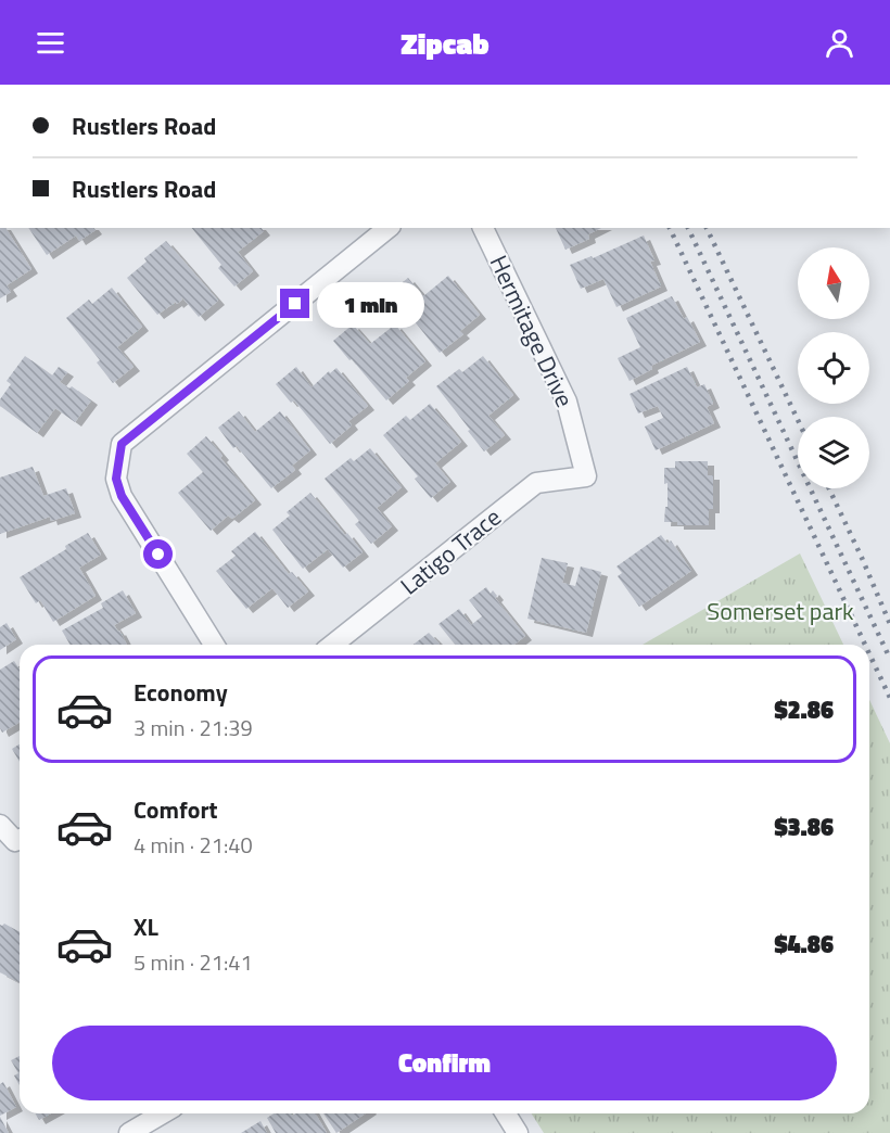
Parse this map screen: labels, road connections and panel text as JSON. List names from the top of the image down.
{
  "streets": {
    "street": ["Hermitage Drive", "Latigo Trace"]
  },
  "crossings": [
    ["Hermitage Drive", "Latigo Trace"]
  ],
  "parks": ["Somerset park"],
  "north": "top",
  "page": {
    "header": "Zipcab",
    "banner": ["Rustlers Road", "Rustlers Road"],
    "bubble": "1 min",
    "list": [
      {
        "name": "Economy",
        "note": "3 min · 21:39",
        "value": "$2.86"
      },
      {
        "name": "Comfort",
        "note": "4 min · 21:40",
        "value": "$3.86"
      },
      {
        "name": "XL",
        "note": "5 min · 21:41",
        "value": "$4.86"
      }
    ],
    "buttons": "Confirm"
  }
}
